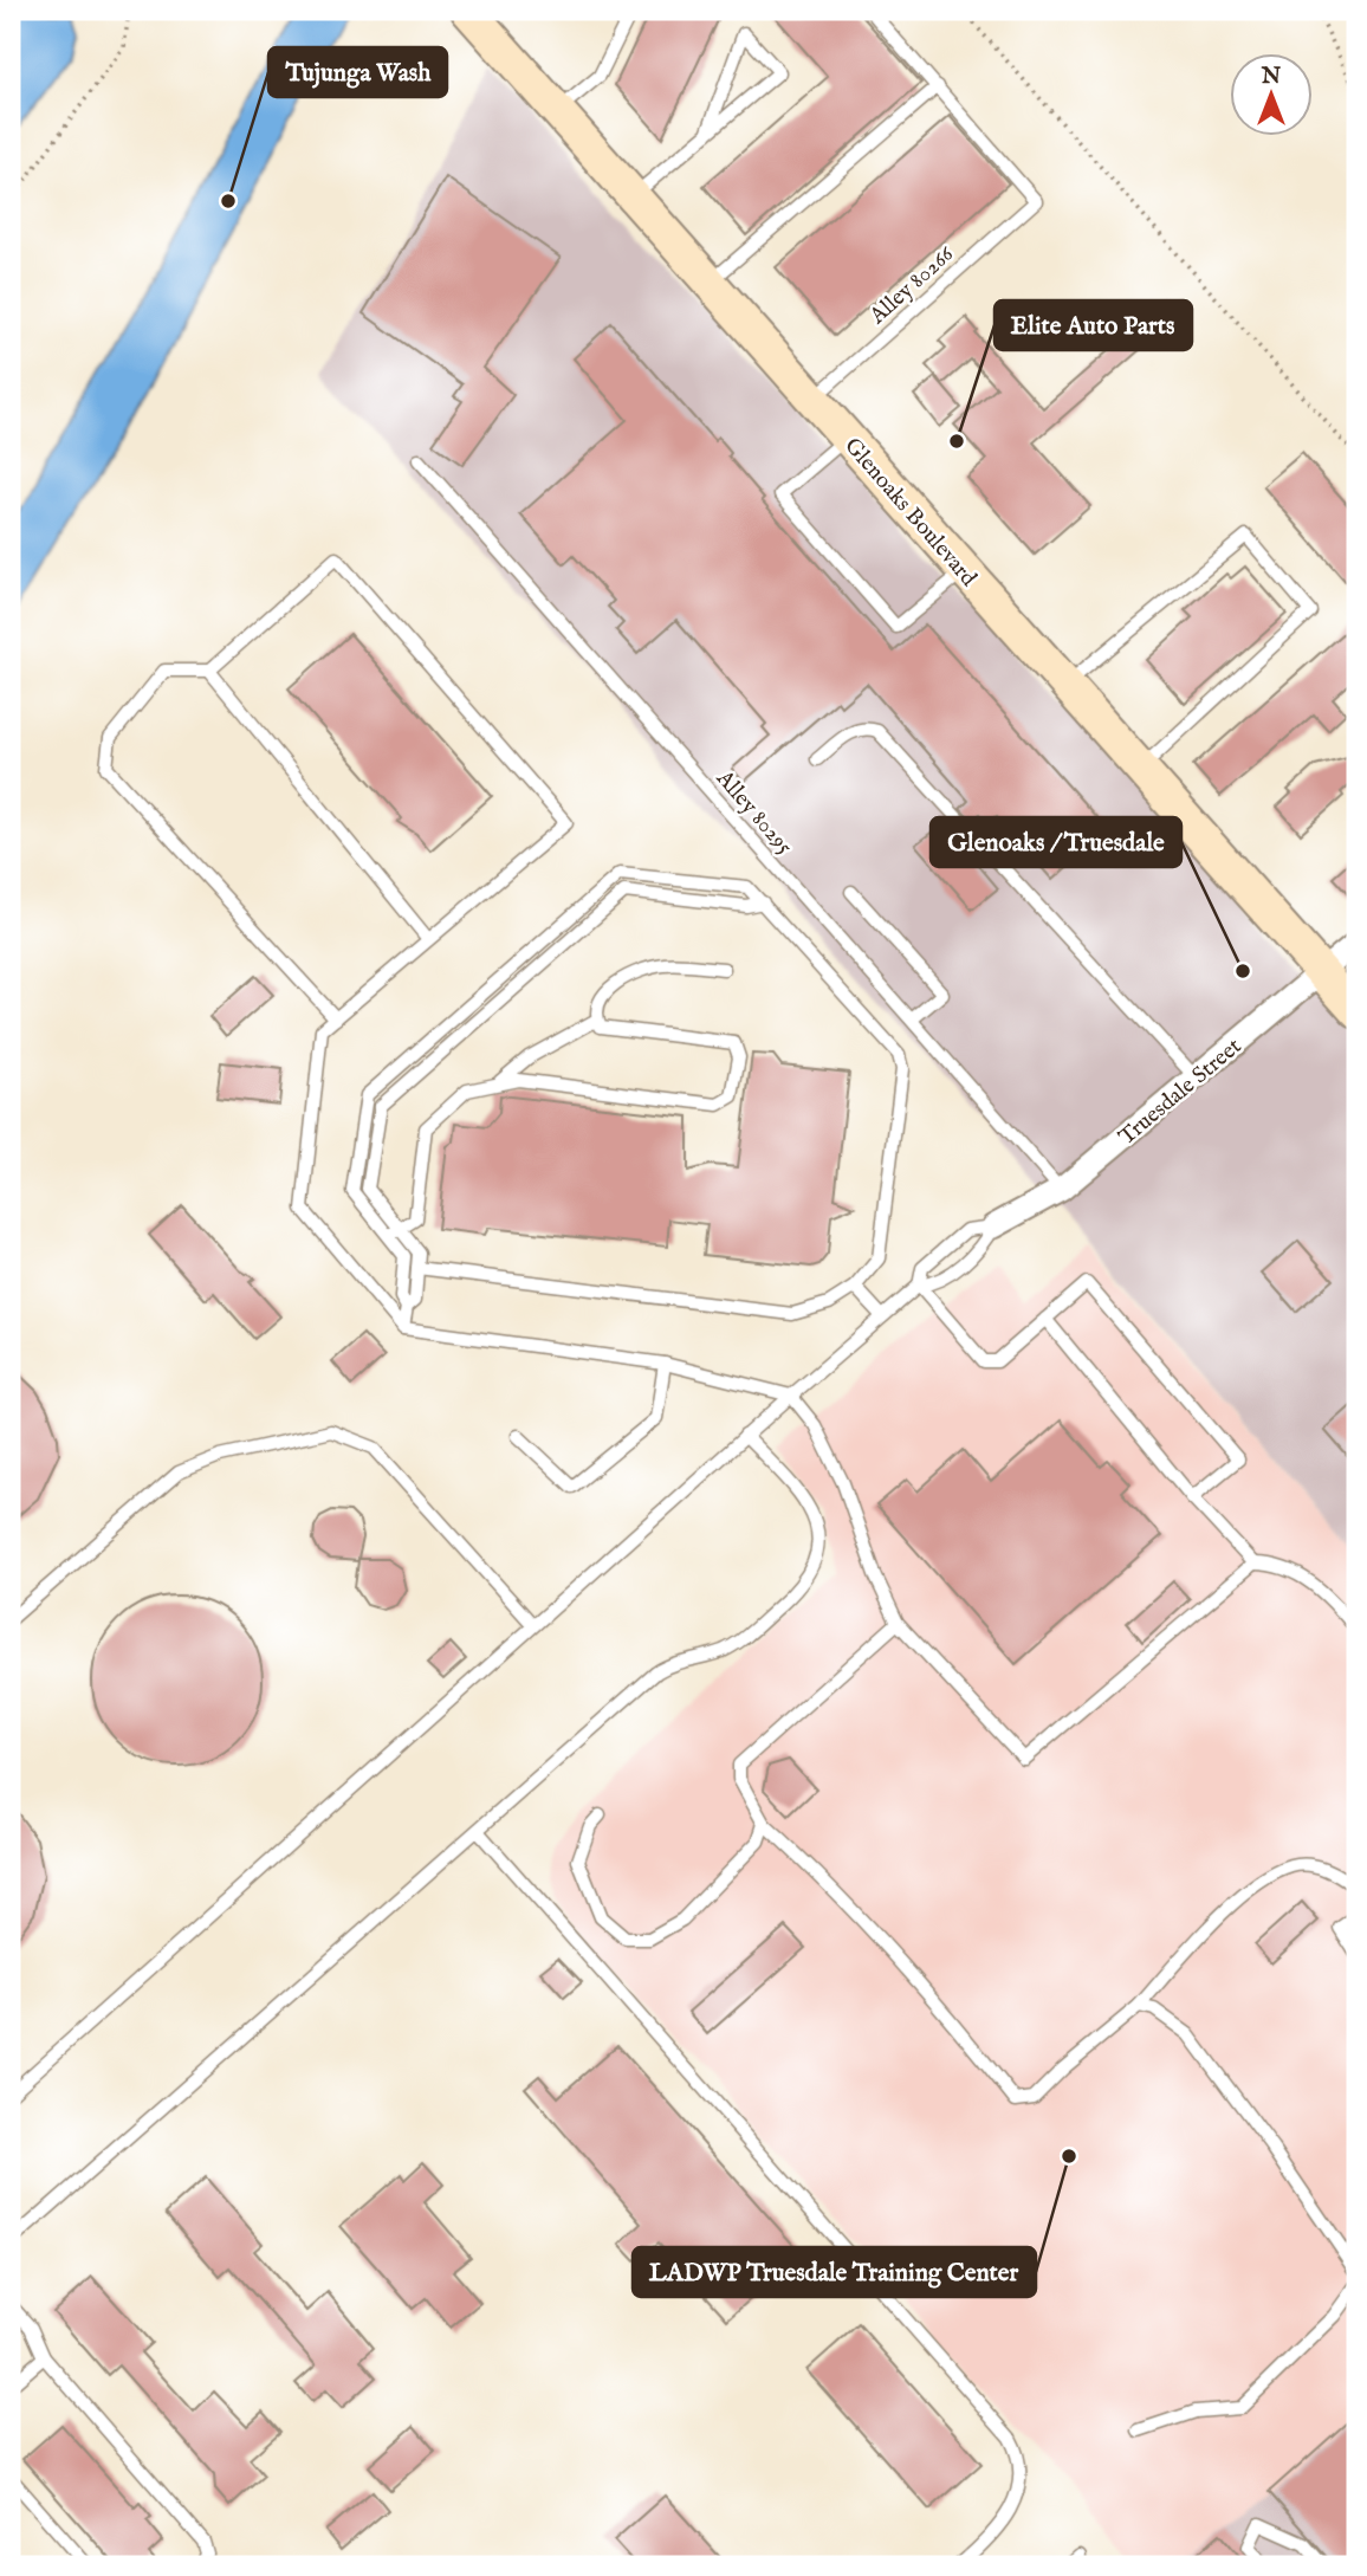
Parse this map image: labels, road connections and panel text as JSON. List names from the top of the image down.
{
  "streets": {
    "main road": ["Glenoaks Boulevard"],
    "street": ["Truesdale Street"],
    "lane": ["Alley 80266", "Alley 80295"]
  },
  "crossings": [
    ["Alley 80266", "Glenoaks Boulevard"],
    ["Glenoaks Boulevard", "Truesdale Street"],
    ["Alley 80295", "Truesdale Street"]
  ],
  "places": [
    "Tujunga Wash",
    "Elite Auto Parts",
    "Glenoaks / Truesdale",
    "LADWP Truesdale Training Center"
  ],
  "north": "top"
}
